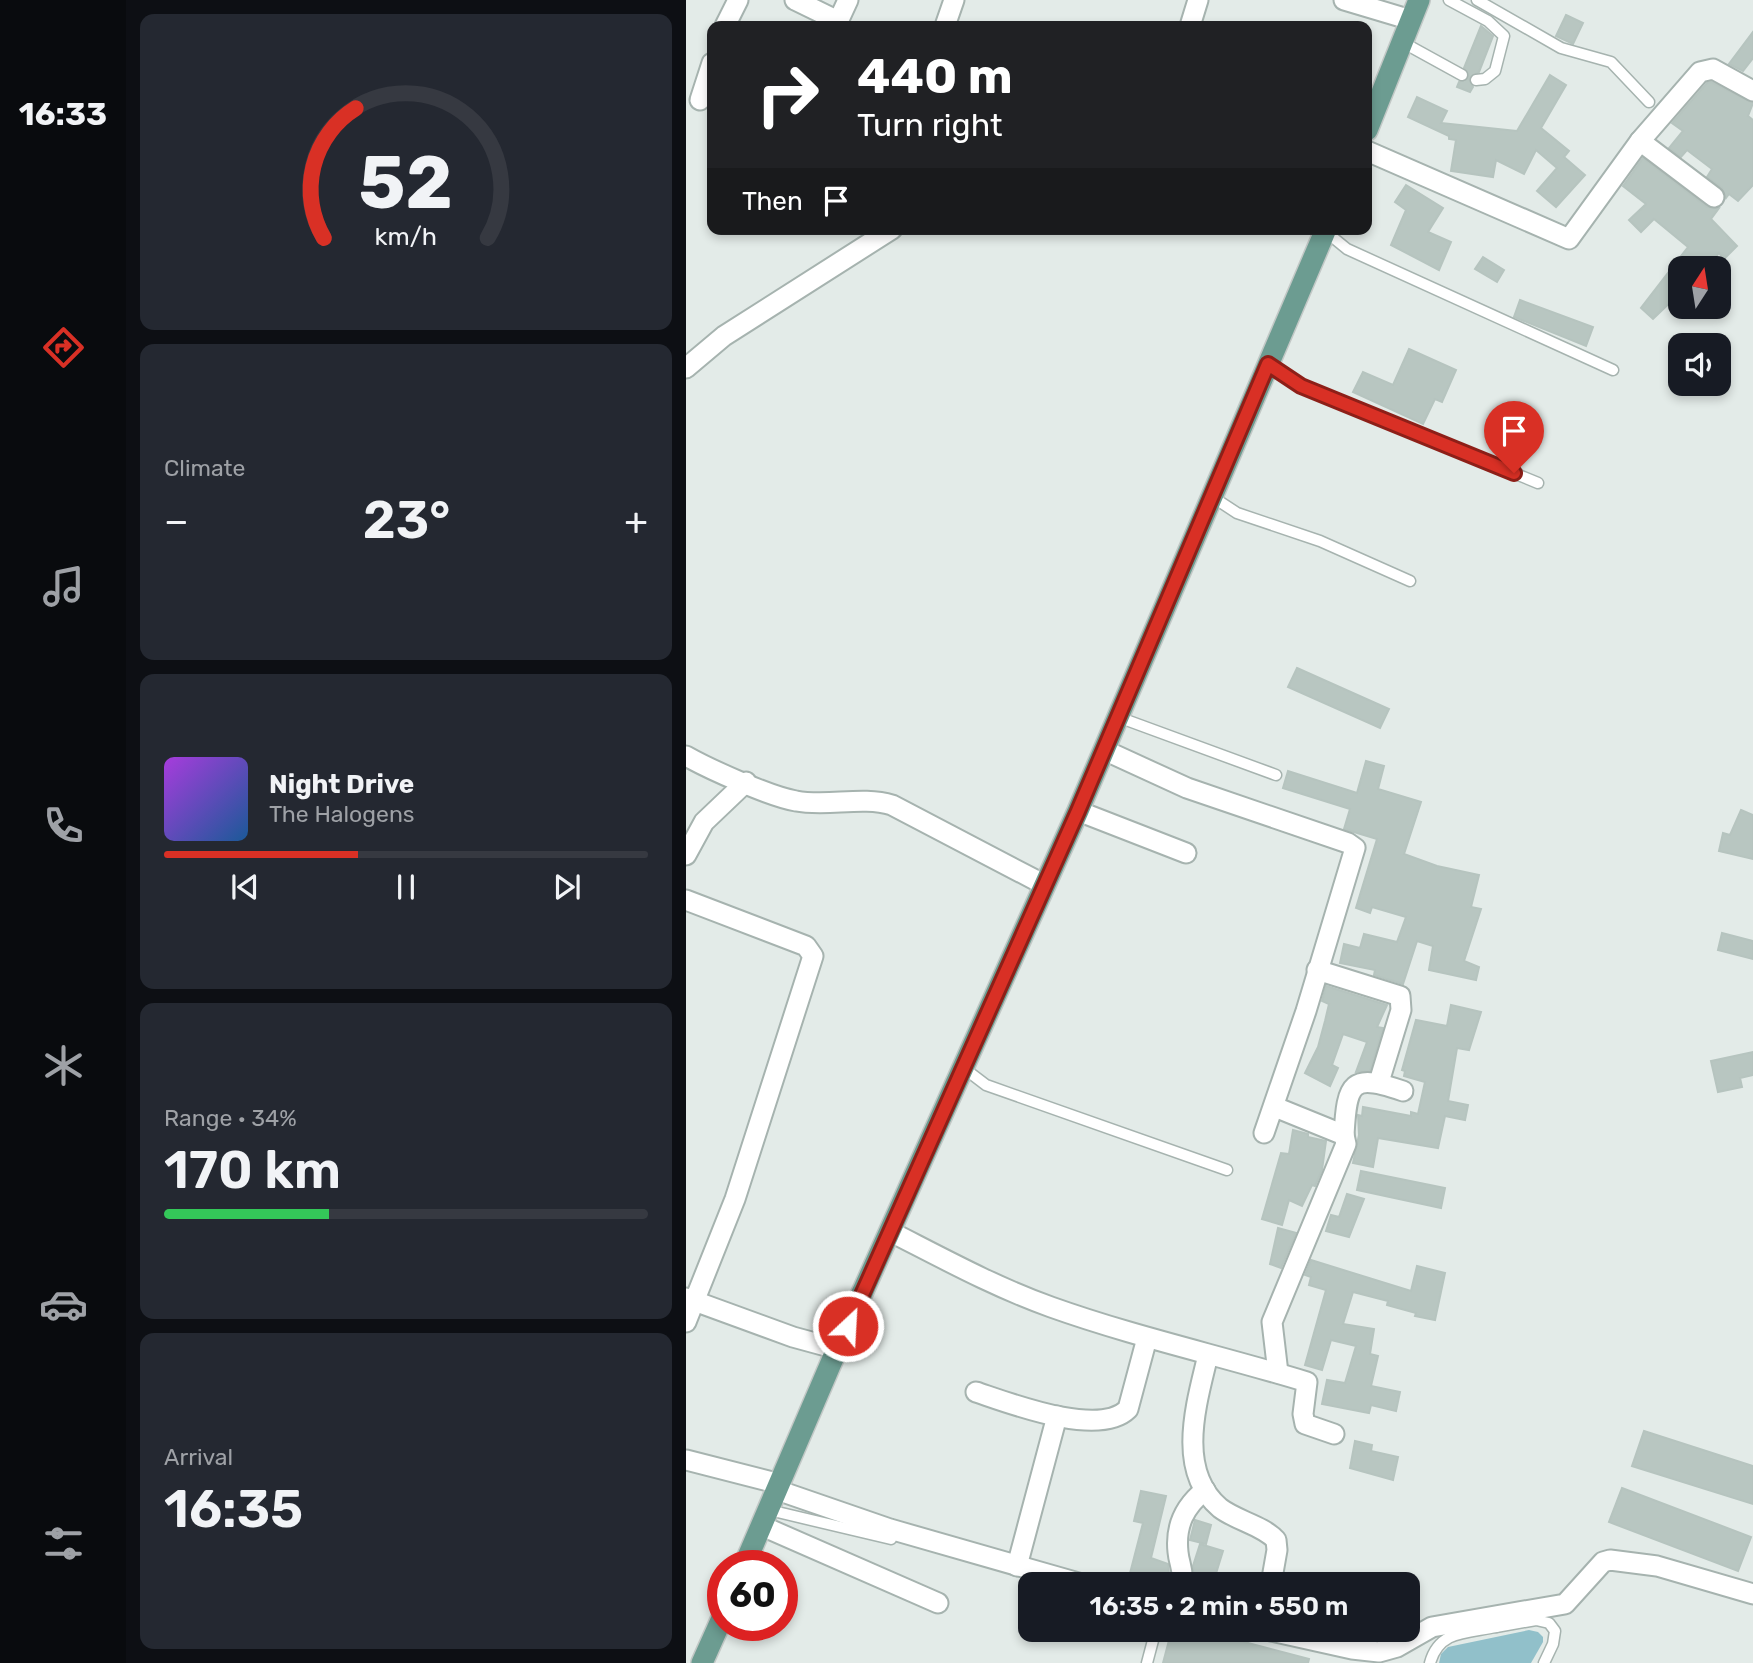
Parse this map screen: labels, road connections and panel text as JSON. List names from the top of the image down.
{
  "north": "top",
  "page": {
    "tabs": "16:33",
    "turn": ["440 m", "Turn right"],
    "then": "Then",
    "tile": [
      "Climate",
      ["Range · 34%", "170 km"],
      ["Arrival", "16:35"]
    ],
    "heat": ["−", "23°", "+"],
    "song": ["Night Drive", "The Halogens"],
    "limit": "60",
    "trip": "16:35 · 2 min · 550 m",
    "gauge": ["52", "km/h"]
  }
}
